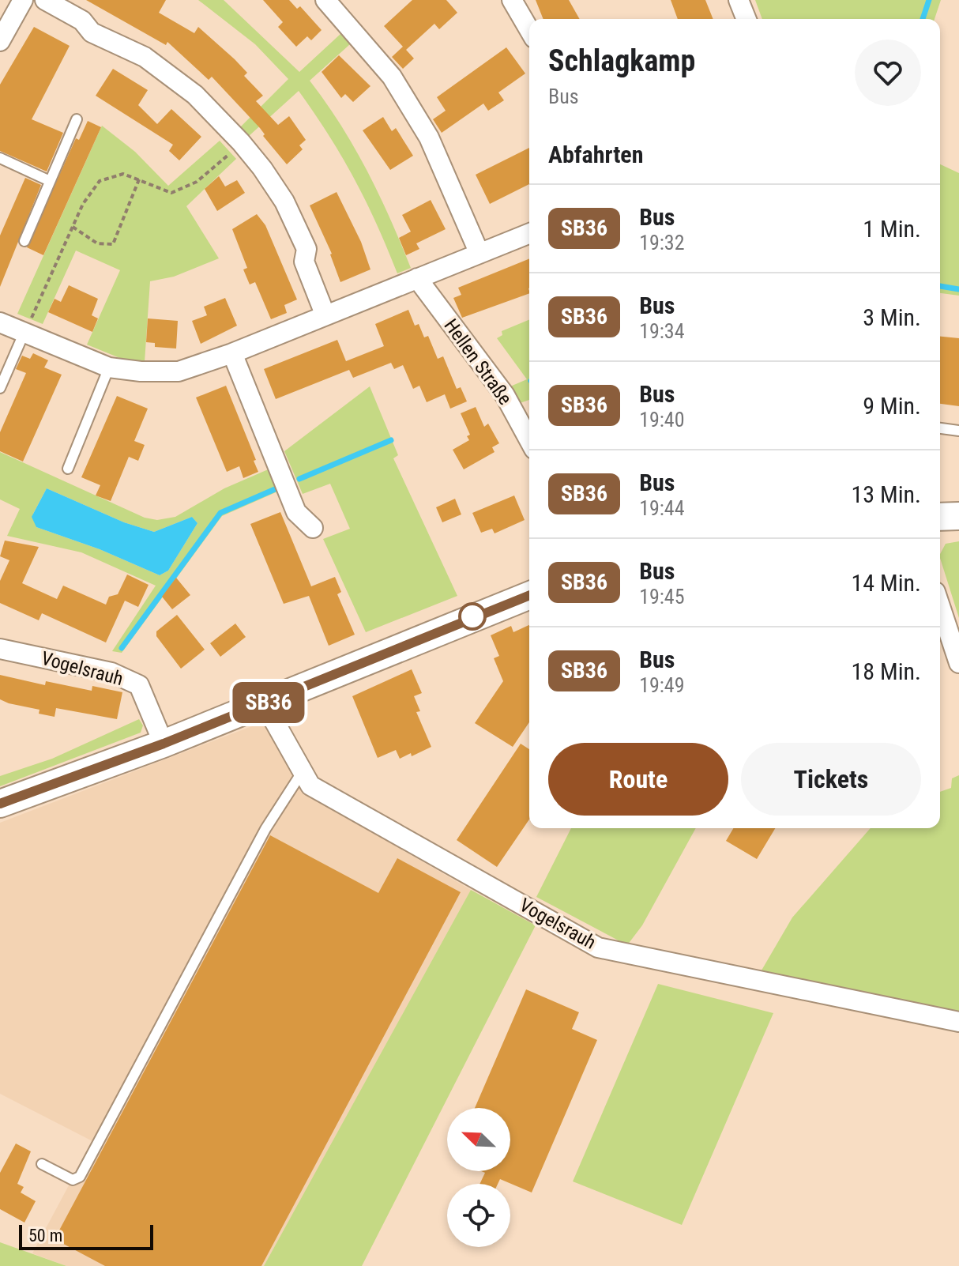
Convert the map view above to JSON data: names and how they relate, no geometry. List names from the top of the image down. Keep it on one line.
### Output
{"streets":{"street":["Hellen Straße","Vogelsrauh"]},"lines":["bus line SB36"],"scale_bar":"50 m","north":"top left","page":{"on_map":"SB36","heading":[["Schlagkamp","Bus"],"Abfahrten"],"list":[{"mark":"SB36","name":"Bus","note":"19:32","value":"1 Min."},{"mark":"SB36","name":"Bus","note":"19:34","value":"3 Min."},{"mark":"SB36","name":"Bus","note":"19:40","value":"9 Min."},{"mark":"SB36","name":"Bus","note":"19:44","value":"13 Min."},{"mark":"SB36","name":"Bus","note":"19:45","value":"14 Min."},{"mark":"SB36","name":"Bus","note":"19:49","value":"18 Min."}],"buttons":["Route","Tickets"],"scale":"50 m"}}
